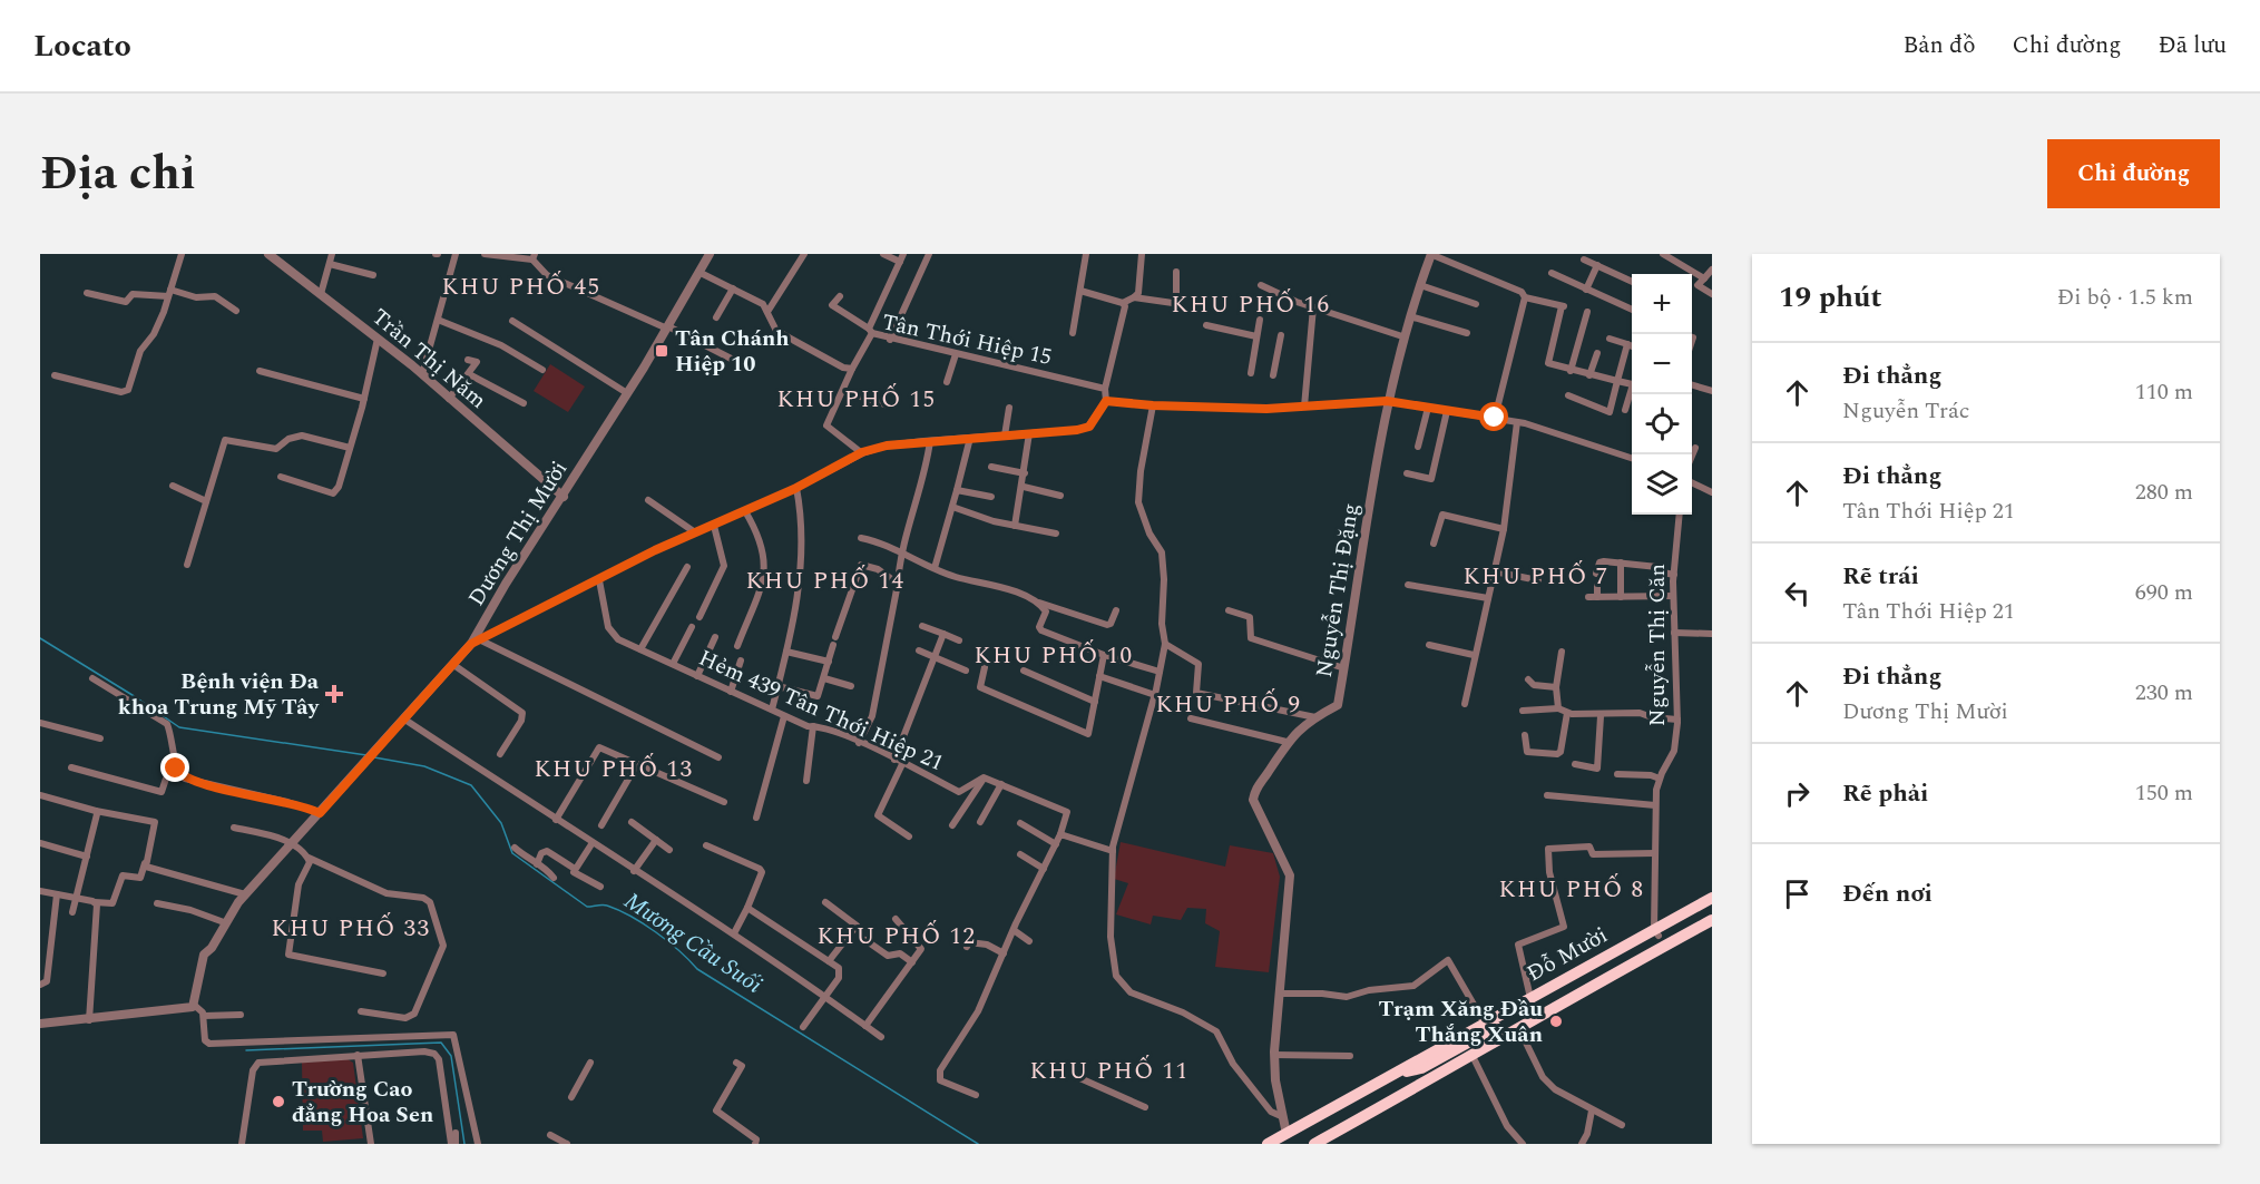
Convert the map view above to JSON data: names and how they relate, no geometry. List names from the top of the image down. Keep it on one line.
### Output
{"streets":{"highway":["Đỗ Mười"],"street":["Tân Thới Hiệp 15","Trần Thị Năm","Dương Thị Mười","Nguyễn Thị Đặng","Nguyễn Thị Căn","Hẻm 439 Tân Thới Hiệp 21"]},"crossings":[["Trần Thị Năm","Dương Thị Mười"],["Nguyễn Thị Đặng","Đỗ Mười"],["Nguyễn Thị Căn","Đỗ Mười"]],"districts":["KHU PHỐ 45","KHU PHỐ 16","KHU PHỐ 15","KHU PHỐ 7","KHU PHỐ 14","KHU PHỐ 10","KHU PHỐ 9","KHU PHỐ 13","KHU PHỐ 8","KHU PHỐ 33","KHU PHỐ 12","KHU PHỐ 11"],"water":["Mương Cầu Suối"],"places":{"transit":["Tân Chánh Hiệp 10"],"health":["Bệnh viện Đa khoa Trung Mỹ Tây"],"other":["Trạm Xăng Đầu Thắng Xuân","Trường Cao đẳng Hoa Sen"]},"page":{"header":"Locato","nav":["Bản đồ","Chỉ đường","Đã lưu"],"title":"Địa chỉ","buttons":"Chỉ đường","heading":["19 phút","Đi bộ · 1.5 km"],"map_buttons":["+","−"],"list":[["Đi thẳng","Nguyễn Trác","110 m"],["Đi thẳng","Tân Thới Hiệp 21","280 m"],["Rẽ trái","Tân Thới Hiệp 21","690 m"],["Đi thẳng","Dương Thị Mười","230 m"],["Rẽ phải","150 m"],"Đến nơi"]}}
